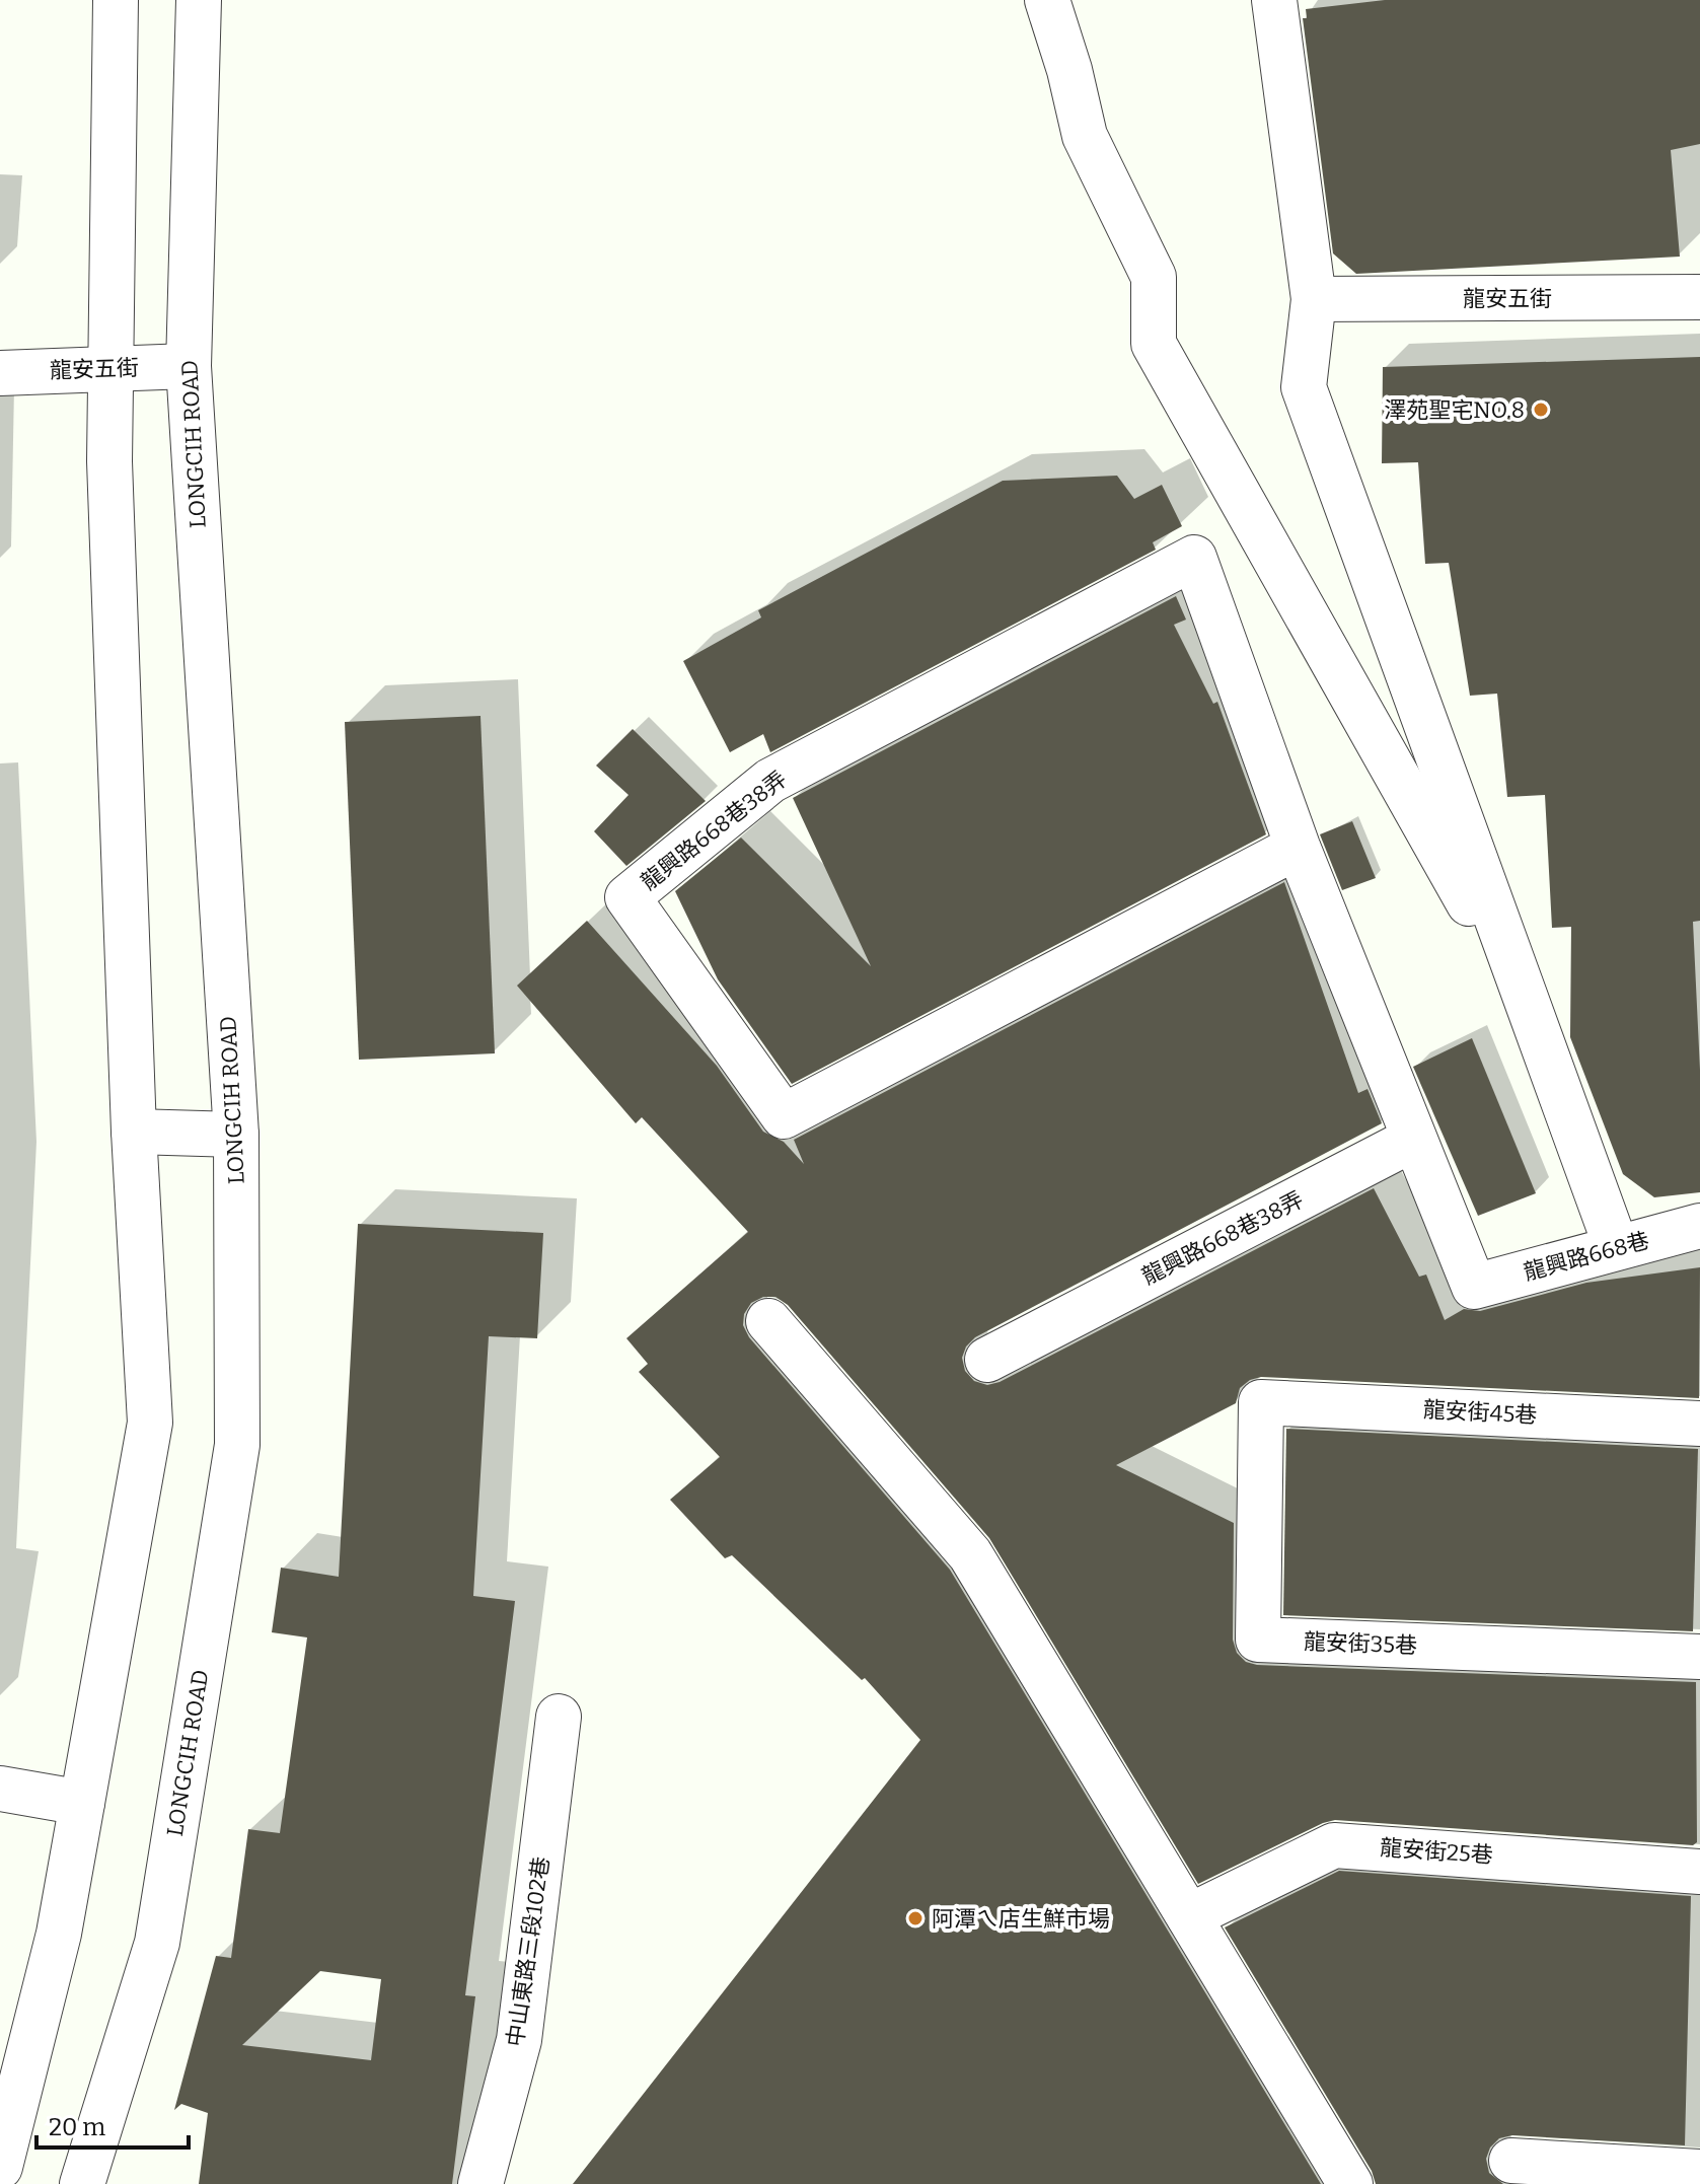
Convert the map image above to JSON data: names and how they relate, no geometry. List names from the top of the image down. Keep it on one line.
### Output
{"streets":{"street":["龍安五街","LONGCIH ROAD","龍興路668巷38弄","龍興路668巷","龍安街45巷","龍安街35巷","龍安街25巷","中山東路三段102巷"]},"crossings":[["龍安五街","LONGCIH ROAD"],["龍興路668巷38弄","龍興路668巷"],["龍安街45巷","龍安街35巷"]],"places":["澤苑聖宅NO.8","阿潭ㄟ店生鮮市場"],"scale_bar":"20 m"}
